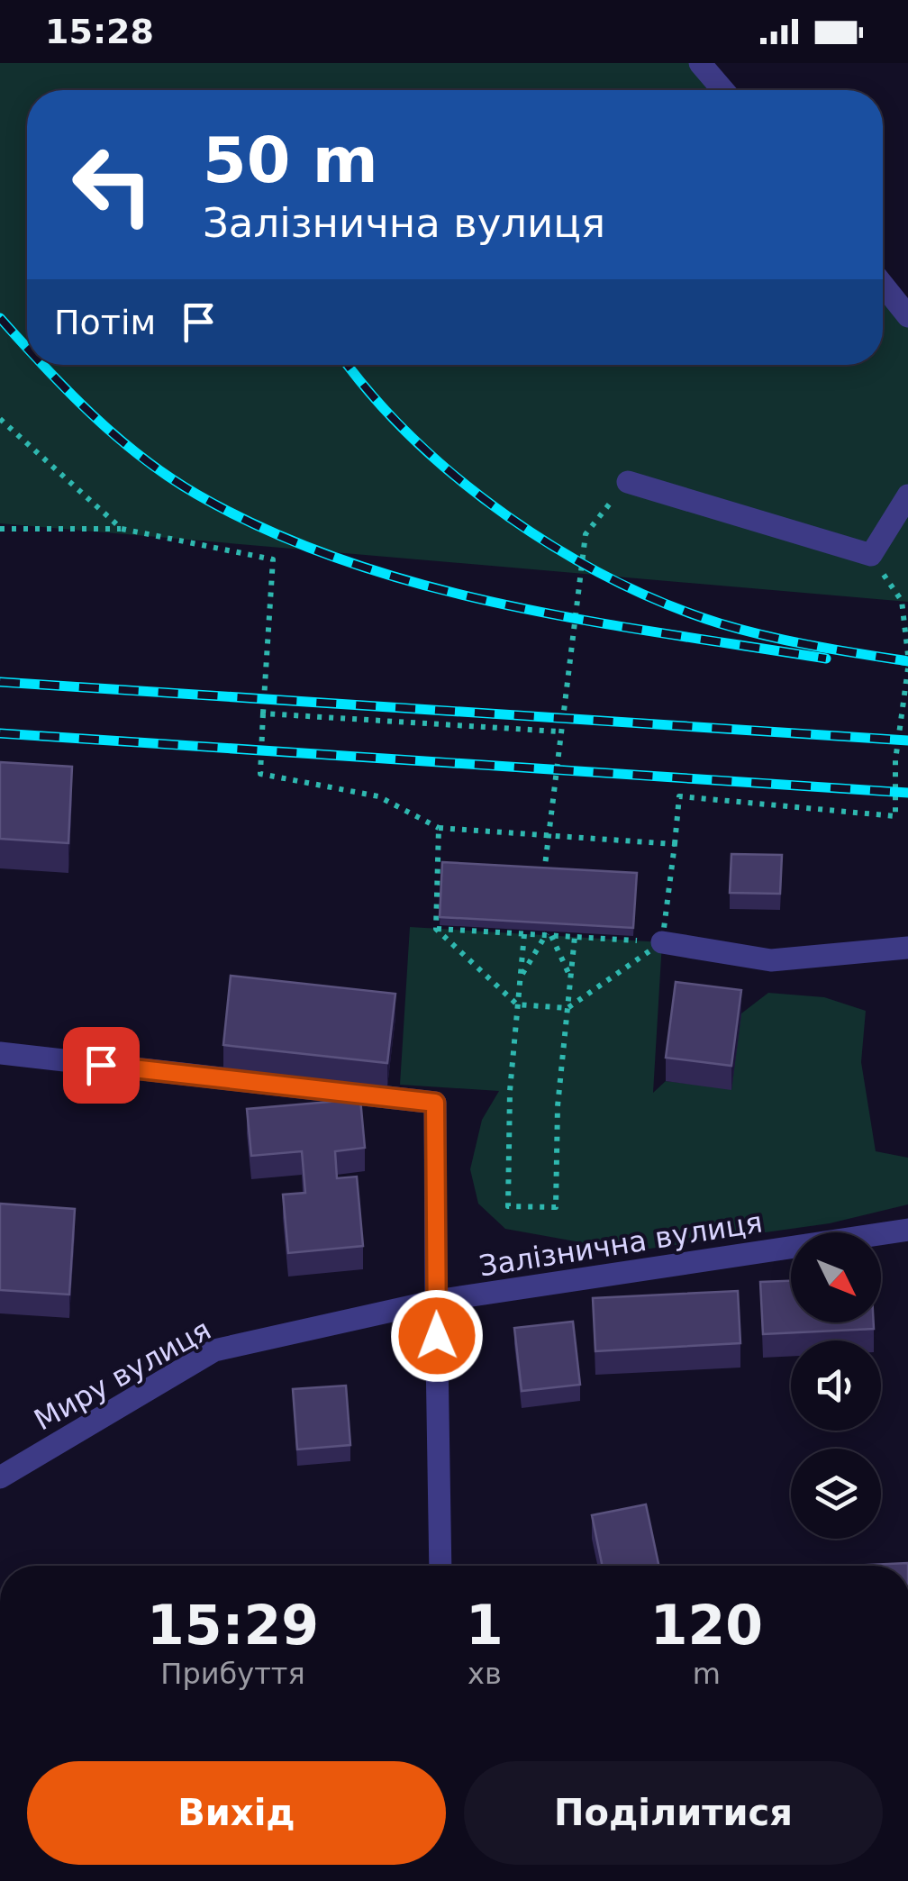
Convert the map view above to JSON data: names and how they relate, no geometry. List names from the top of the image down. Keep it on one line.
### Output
{"streets":{"street":["Залізнична вулиця","Миру вулиця"]},"crossings":[["Залізнична вулиця","Миру вулиця"]],"north":"bottom right","page":{"status":"15:28","turn":["50 m","Залізнична вулиця"],"then":"Потім","eta":["15:29","Прибуття","1","хв","120","m"],"buttons":["Вихід","Поділитися"]}}
